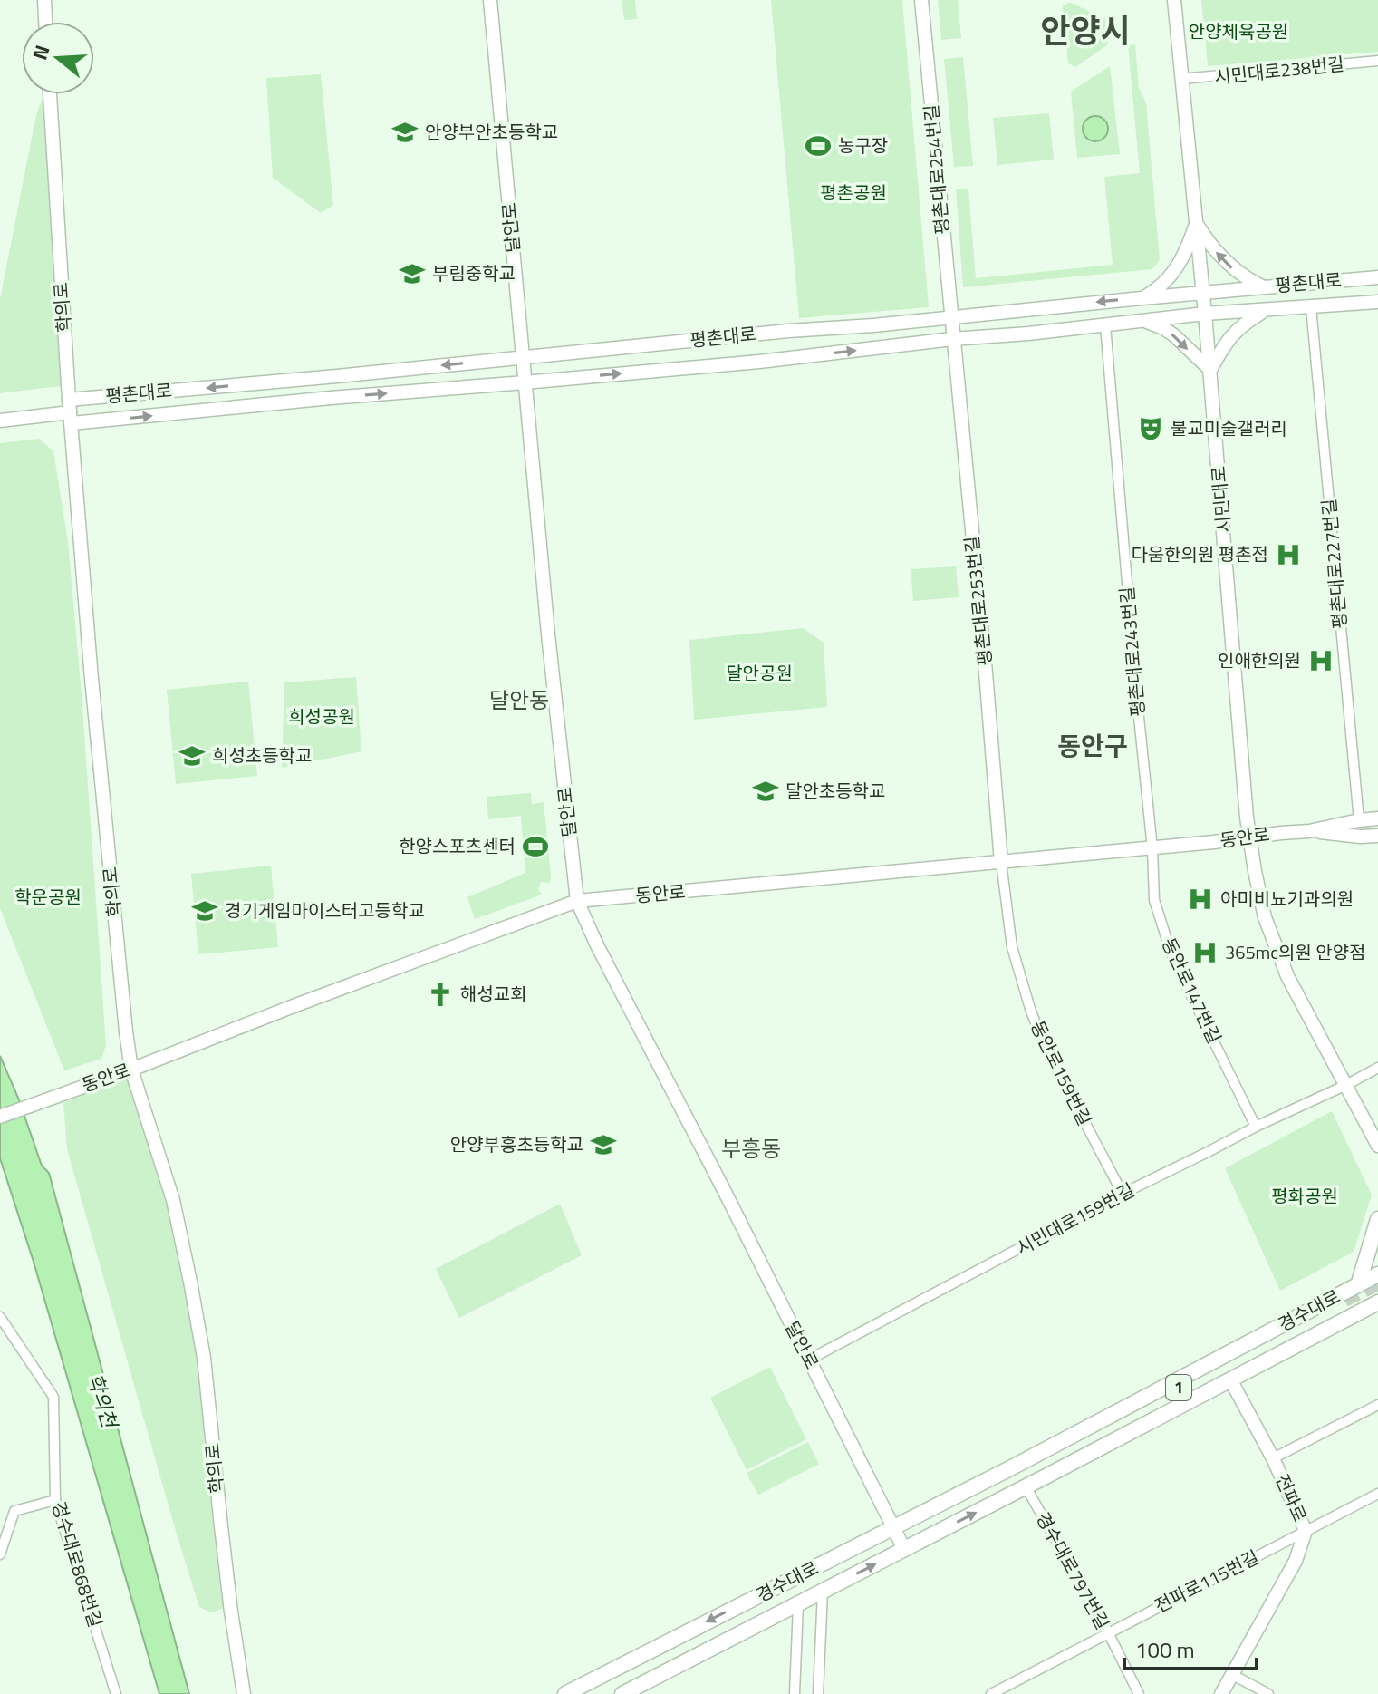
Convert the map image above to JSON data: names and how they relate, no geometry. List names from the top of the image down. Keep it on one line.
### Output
{"streets":{"main road":["경수대로","1"],"street":["시민대로238번길","평촌대로254번길","달안로","평촌대로","학의로","시민대로","평촌대로227번길","평촌대로253번길","평촌대로243번길","동안로","동안로147번길","동안로159번길","시민대로159번길","전파로","경수대로868번길","경수대로797번길","전파로115번길"]},"crossings":[["시민대로238번길","시민대로"],["평촌대로254번길","평촌대로"],["평촌대로254번길","평촌대로253번길"],["달안로","평촌대로"],["달안로","동안로"],["달안로","시민대로159번길"],["달안로","경수대로"],["평촌대로","학의로"],["평촌대로","시민대로"],["평촌대로","평촌대로227번길"],["평촌대로","평촌대로253번길"],["평촌대로","평촌대로243번길"],["학의로","동안로"],["시민대로","동안로"],["시민대로","시민대로159번길"],["평촌대로227번길","동안로"],["평촌대로253번길","동안로"],["평촌대로253번길","동안로159번길"],["평촌대로243번길","동안로"],["평촌대로243번길","동안로147번길"],["동안로","동안로147번길"],["동안로","동안로159번길"],["동안로147번길","시민대로159번길"],["동안로159번길","시민대로159번길"],["경수대로","전파로"],["경수대로","경수대로797번길"],["전파로","전파로115번길"],["경수대로797번길","전파로115번길"]],"districts":["안양시","달안동","동안구","부흥동"],"water":["학의천"],"parks":["안양체육공원","평촌공원","달안공원","희성공원","학운공원","평화공원"],"places":{"school or university":["안양부안초등학교","부림중학교","희성초등학교","달안초등학교","경기게임마이스터고등학교","안양부흥초등학교"],"sports":["농구장","한양스포츠센터"],"theatre":["불교미술갤러리"],"hospital":["다움한의원 평촌점","인애한의원","아미비뇨기과의원","365mc의원 안양점"],"church":["해성교회"]},"scale_bar":"100 m","north":"left"}
